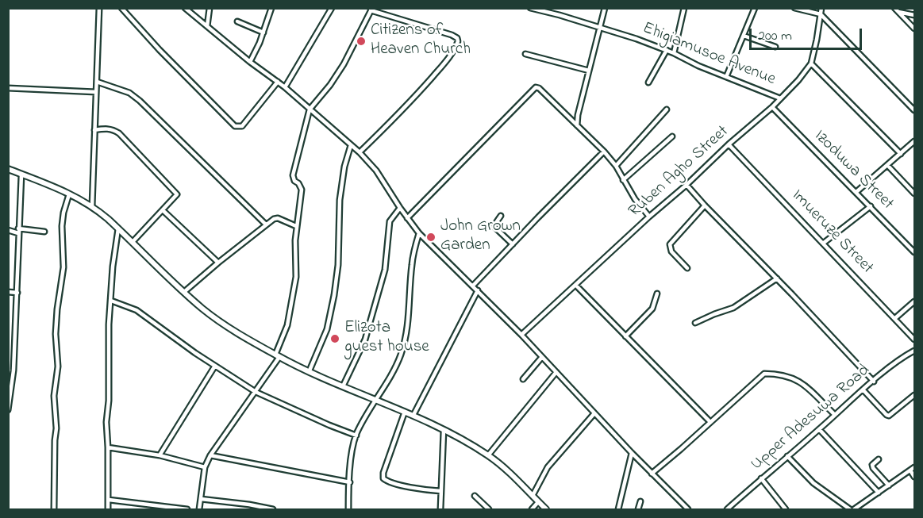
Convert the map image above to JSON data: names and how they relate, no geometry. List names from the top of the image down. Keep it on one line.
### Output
{"streets":{"street":["Ehigiamusoe Avenue","Izoduwa Street","Ruben Agho Street","Imueruze Street","Upper Adesuwa Road"]},"crossings":[["Ehigiamusoe Avenue","Ruben Agho Street"],["Izoduwa Street","Ruben Agho Street"],["Ruben Agho Street","Imueruze Street"]],"places":["Citizens of Heaven Church","John Grown Garden","Elizota guest house"],"scale_bar":"200 m"}
